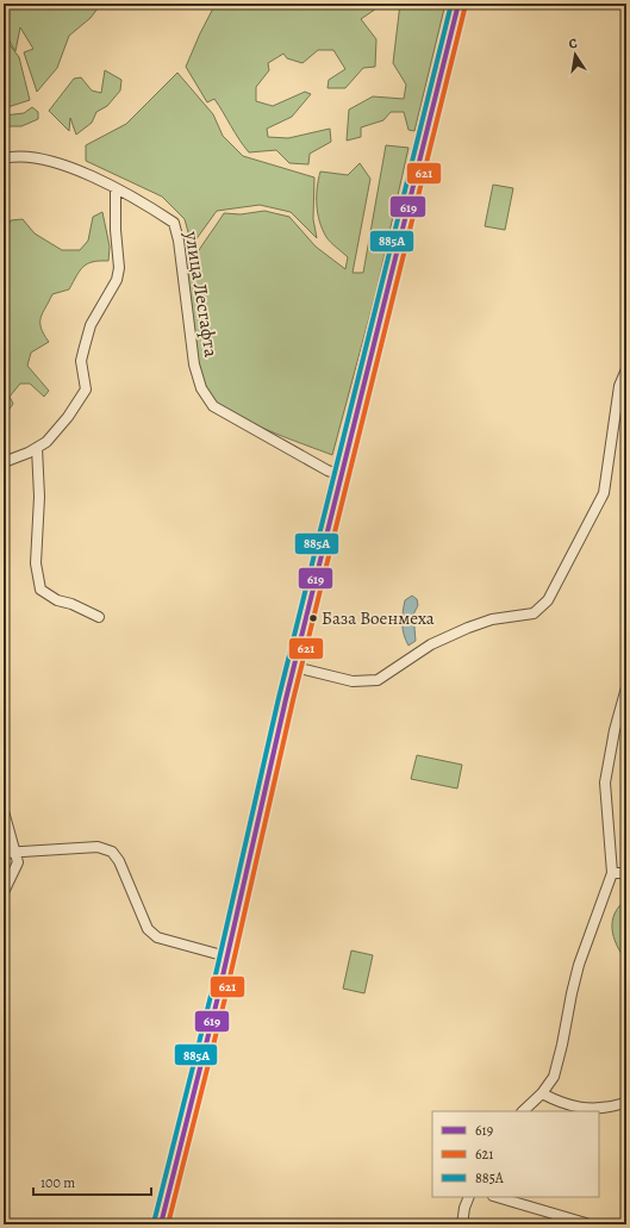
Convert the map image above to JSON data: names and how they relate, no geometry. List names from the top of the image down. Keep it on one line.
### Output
{"streets":{"street":["улица Лесгафта"]},"places":["База Военмеха"],"lines":["transit line 619","transit line 885А","transit line 621"],"legend":["619","621","885А"],"scale_bar":"100 m","north":"top"}
